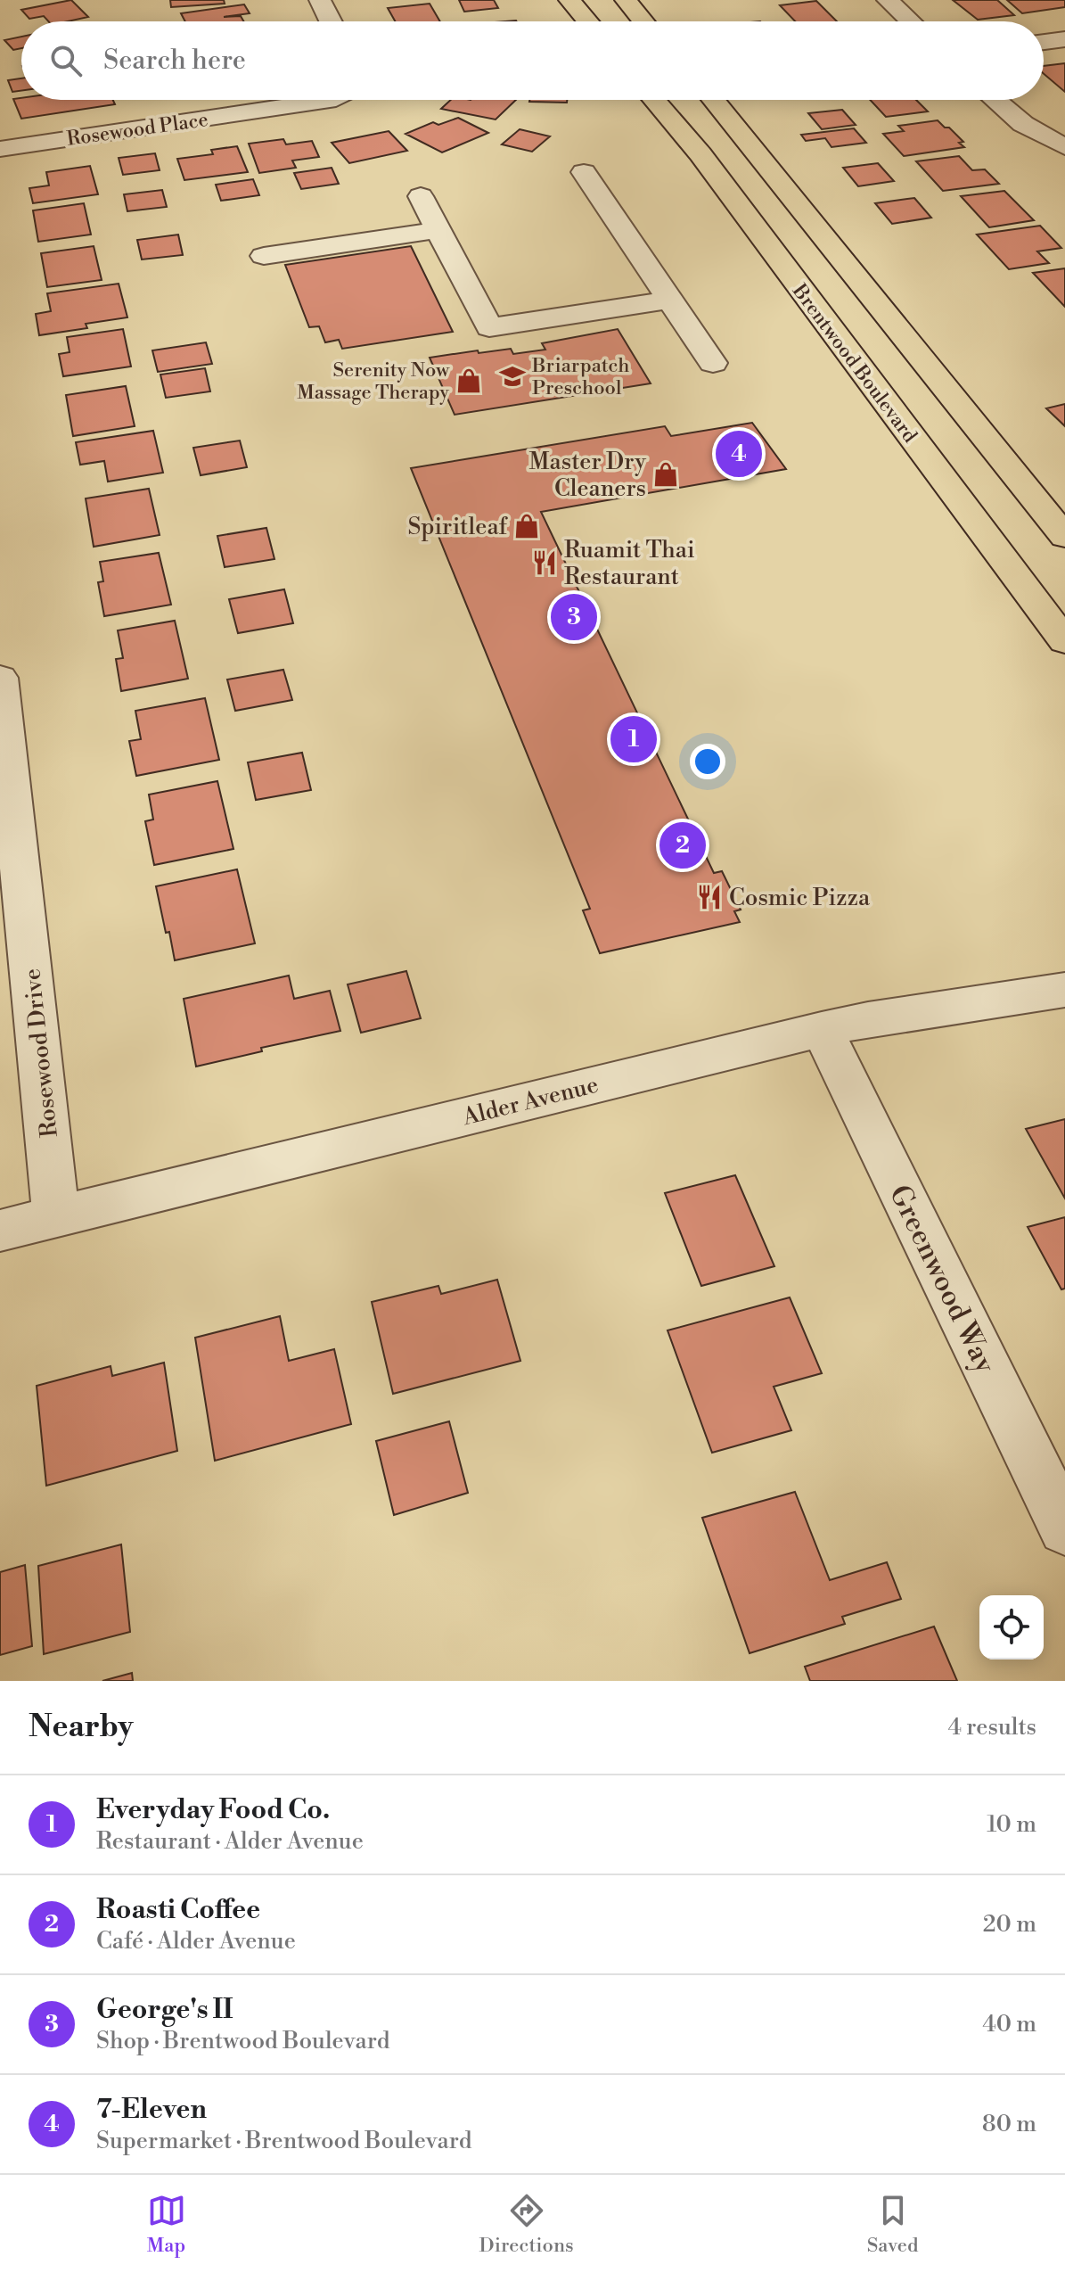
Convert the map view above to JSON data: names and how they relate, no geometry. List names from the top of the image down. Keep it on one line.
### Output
{"streets":{"main road":["Brentwood Boulevard"],"street":["Rosewood Place","Rosewood Drive","Alder Avenue","Greenwood Way"]},"crossings":[["Rosewood Drive","Alder Avenue"],["Alder Avenue","Greenwood Way"]],"places":{"school or university":["Briarpatch Preschool"],"shop":["Serenity Now Massage Therapy","Master Dry Cleaners","Spiritleaf"],"restaurant":["Ruamit Thai Restaurant","Cosmic Pizza"]},"page":{"search":"Search here","pins":["4","3","1","2"],"heading":["Nearby","4 results"],"list":[{"mark":"1","name":"Everyday Food Co.","note":"Restaurant · Alder Avenue","value":"10 m"},{"mark":"2","name":"Roasti Coffee","note":"Café · Alder Avenue","value":"20 m"},{"mark":"3","name":"George's II","note":"Shop · Brentwood Boulevard","value":"40 m"},{"mark":"4","name":"7-Eleven","note":"Supermarket · Brentwood Boulevard","value":"80 m"}],"nav":["Map","Directions","Saved"]}}
